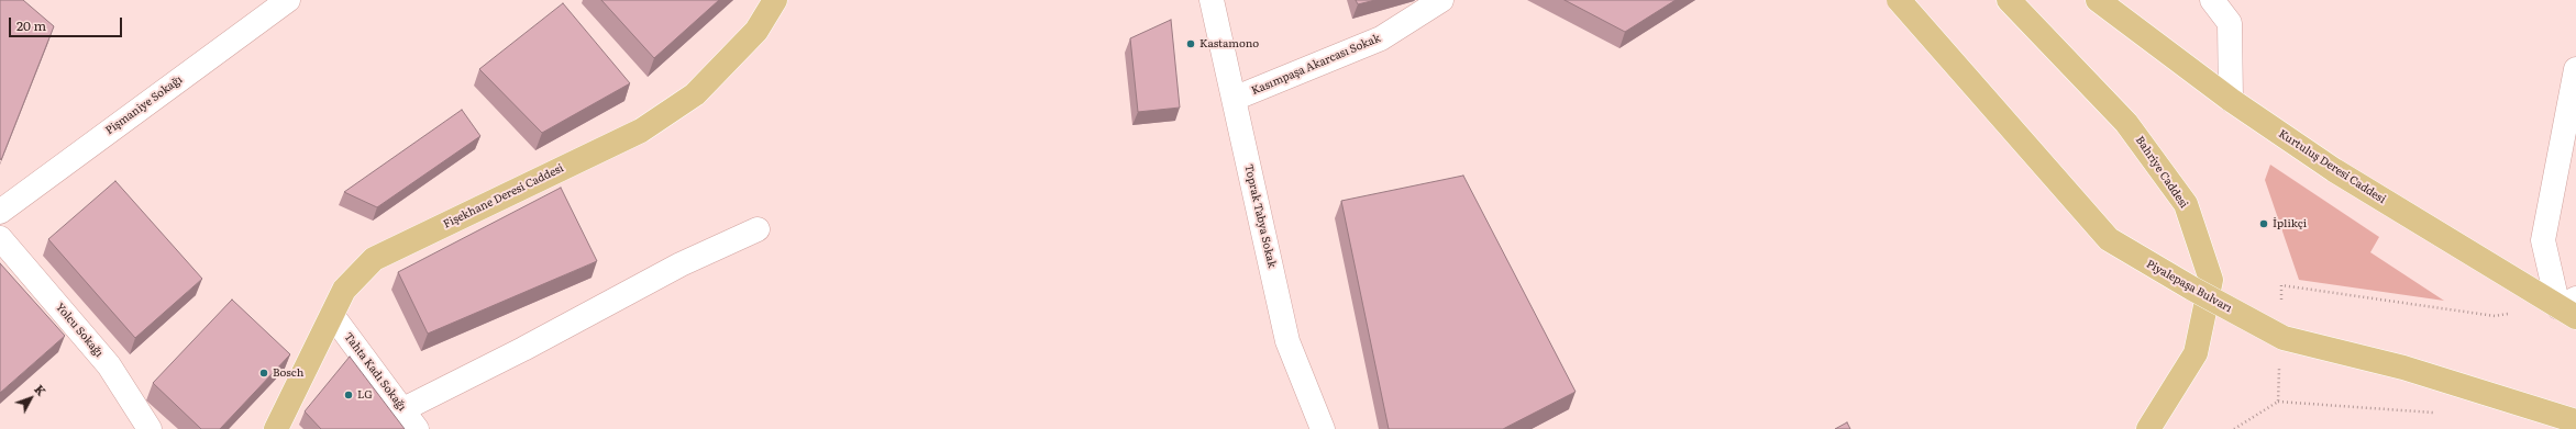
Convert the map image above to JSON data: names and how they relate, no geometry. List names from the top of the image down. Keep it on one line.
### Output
{"streets":{"main road":["Kurtuluş Deresi Caddesi","Bahriye Caddesi","Fişekhane Deresi Caddesi","Piyalepaşa Bulvarı"],"street":["Kasımpaşa Akarcası Sokak","Pişmaniye Sokağı","Toprak Tabya Sokak","Yolcu Sokağı","Tahta Kadı Sokağı"]},"crossings":[["Kasımpaşa Akarcası Sokak","Toprak Tabya Sokak"],["Fişekhane Deresi Caddesi","Tahta Kadı Sokağı"]],"places":["Kastamono","İplikçi","Bosch","LG"],"scale_bar":"20 m","north":"top right"}
